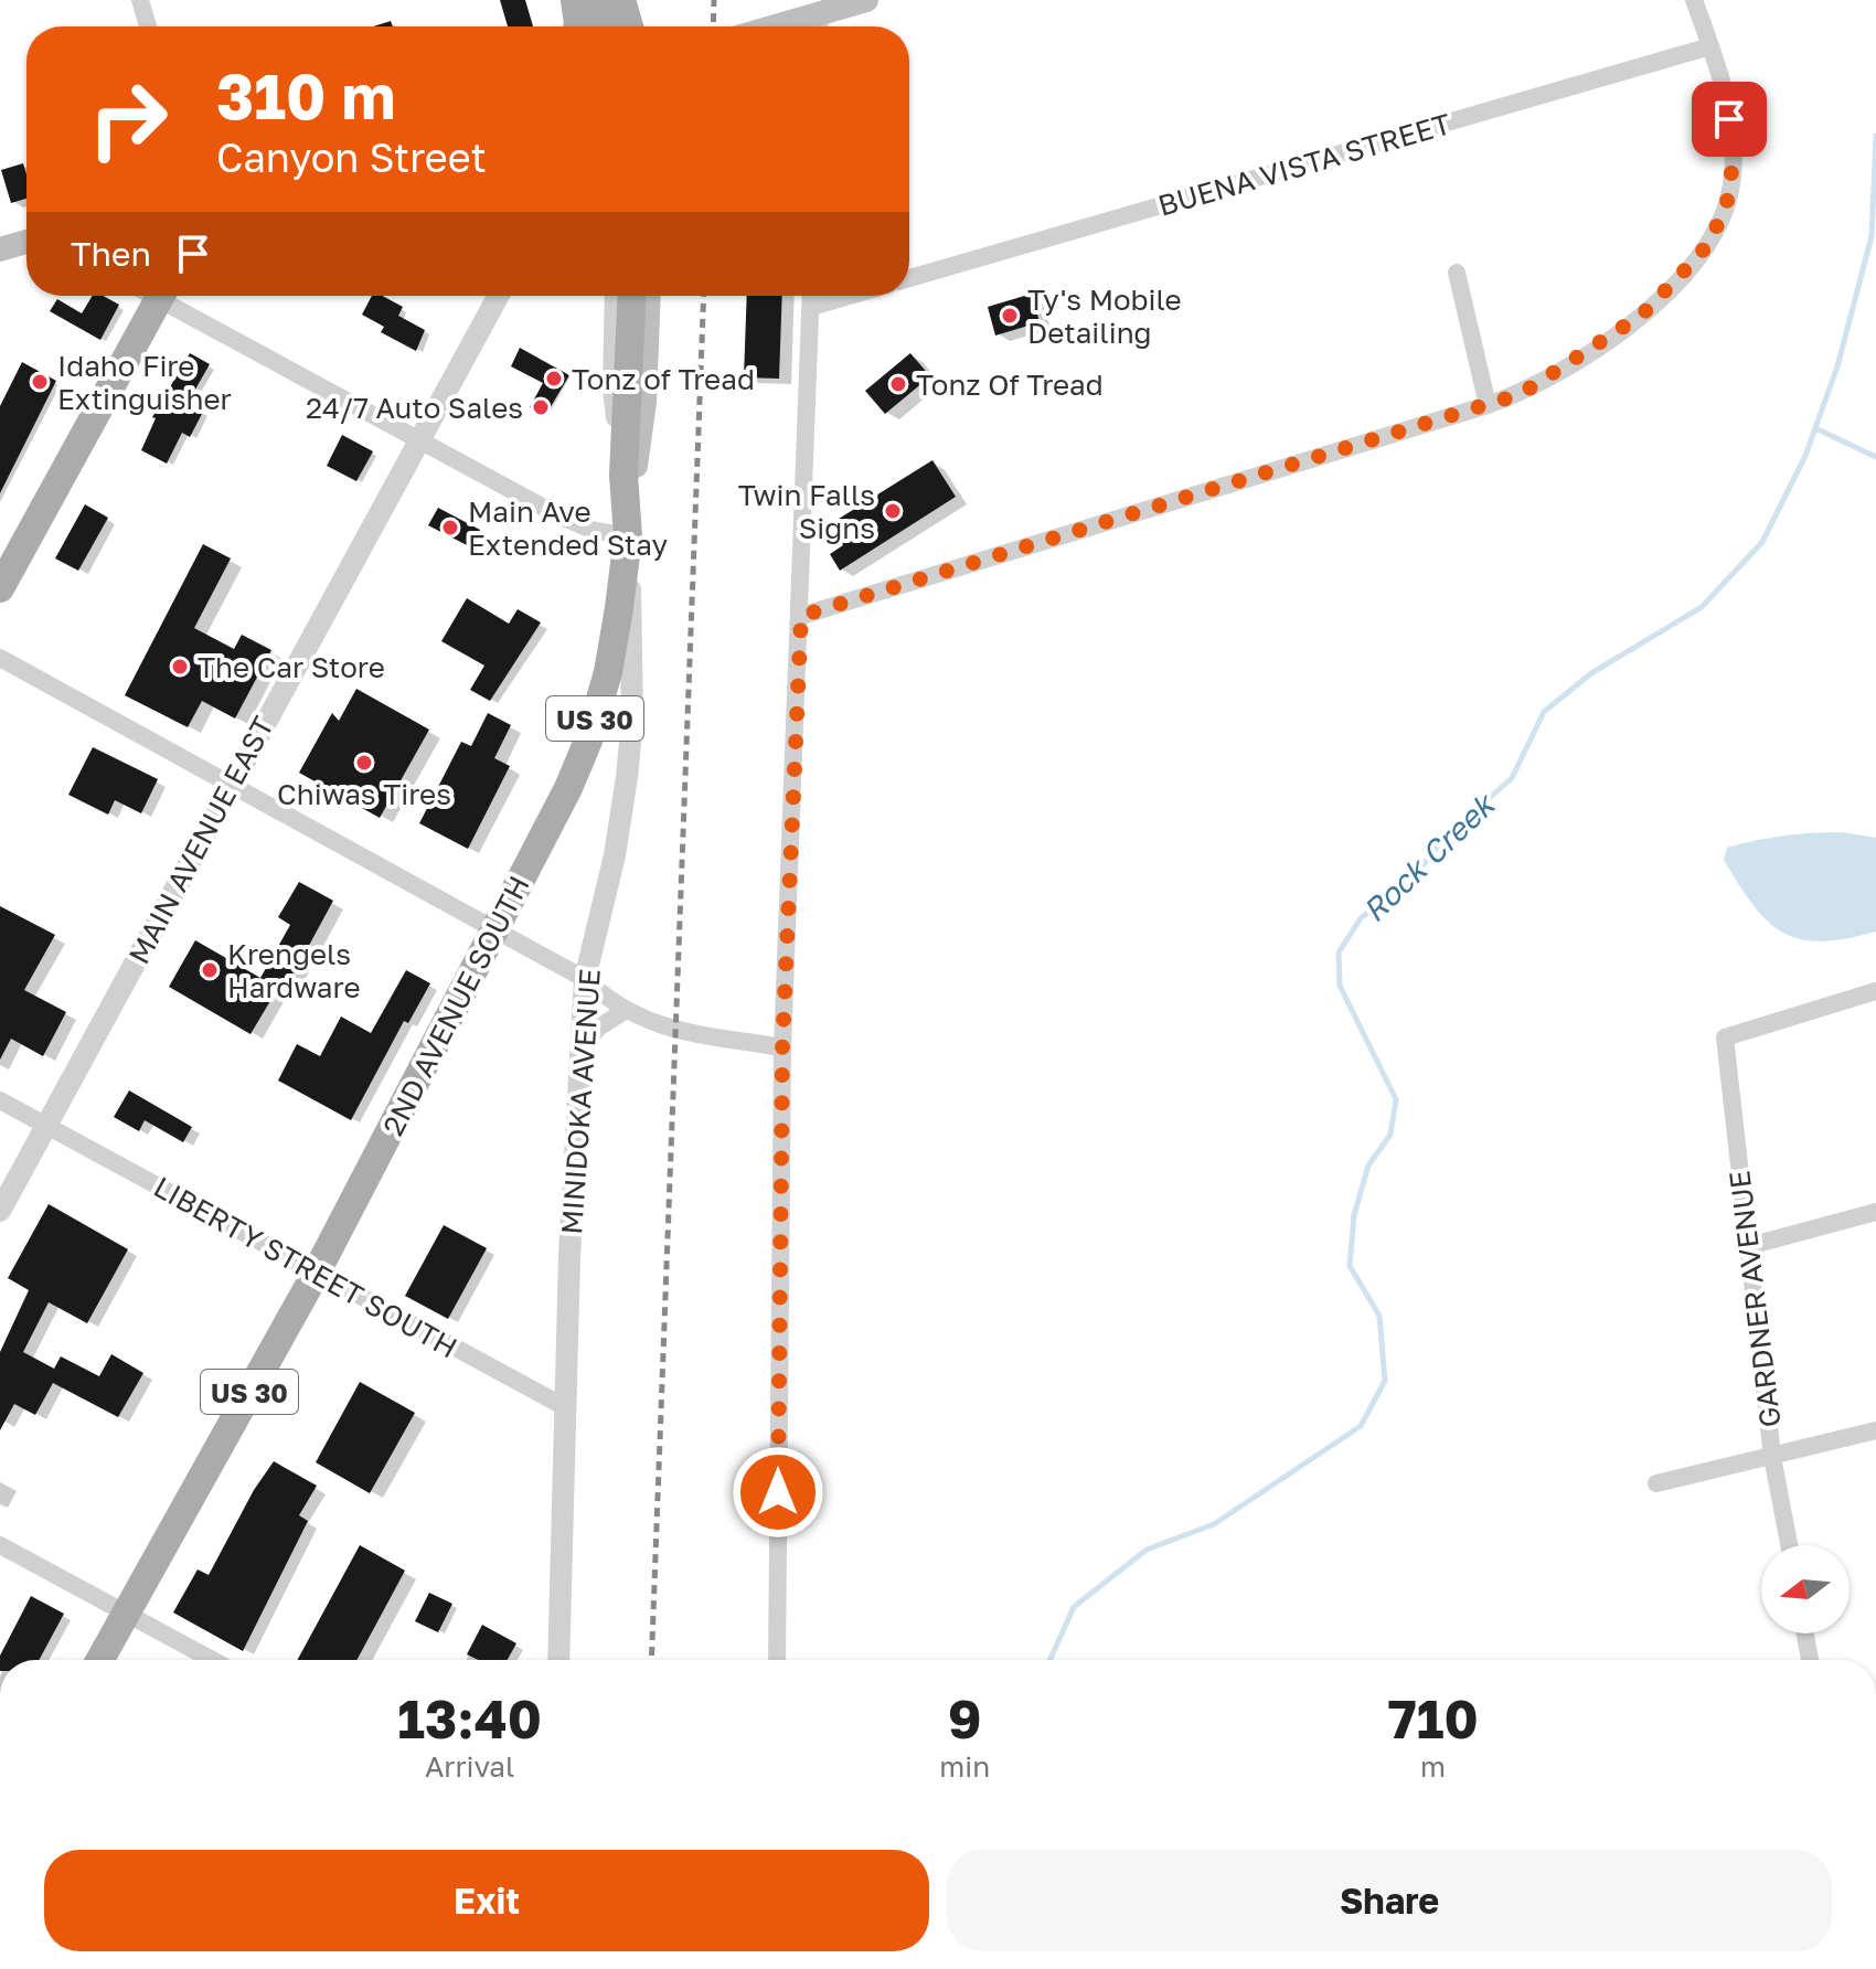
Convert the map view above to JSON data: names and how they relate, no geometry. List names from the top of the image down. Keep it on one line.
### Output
{"streets":{"main road":["US 30","2ND AVENUE SOUTH"],"street":["BUENA VISTA STREET","MAIN AVENUE EAST","MINIDOKA AVENUE","LIBERTY STREET SOUTH","GARDNER AVENUE"]},"crossings":[["MAIN AVENUE EAST","LIBERTY STREET SOUTH"],["2ND AVENUE SOUTH","MINIDOKA AVENUE"],["2ND AVENUE SOUTH","LIBERTY STREET SOUTH"],["MINIDOKA AVENUE","LIBERTY STREET SOUTH"]],"water":["Rock Creek"],"places":["Ty's Mobile Detailing","Tonz of Tread","Idaho Fire Extinguisher","Tonz Of Tread","24/7 Auto Sales","Twin Falls Signs","Main Ave Extended Stay","The Car Store","Chiwas Tires","Krengels Hardware"],"north":"left","page":{"turn":["310 m","Canyon Street"],"then":"Then","eta":["13:40","Arrival","9","min","710","m"],"buttons":["Exit","Share"]}}
